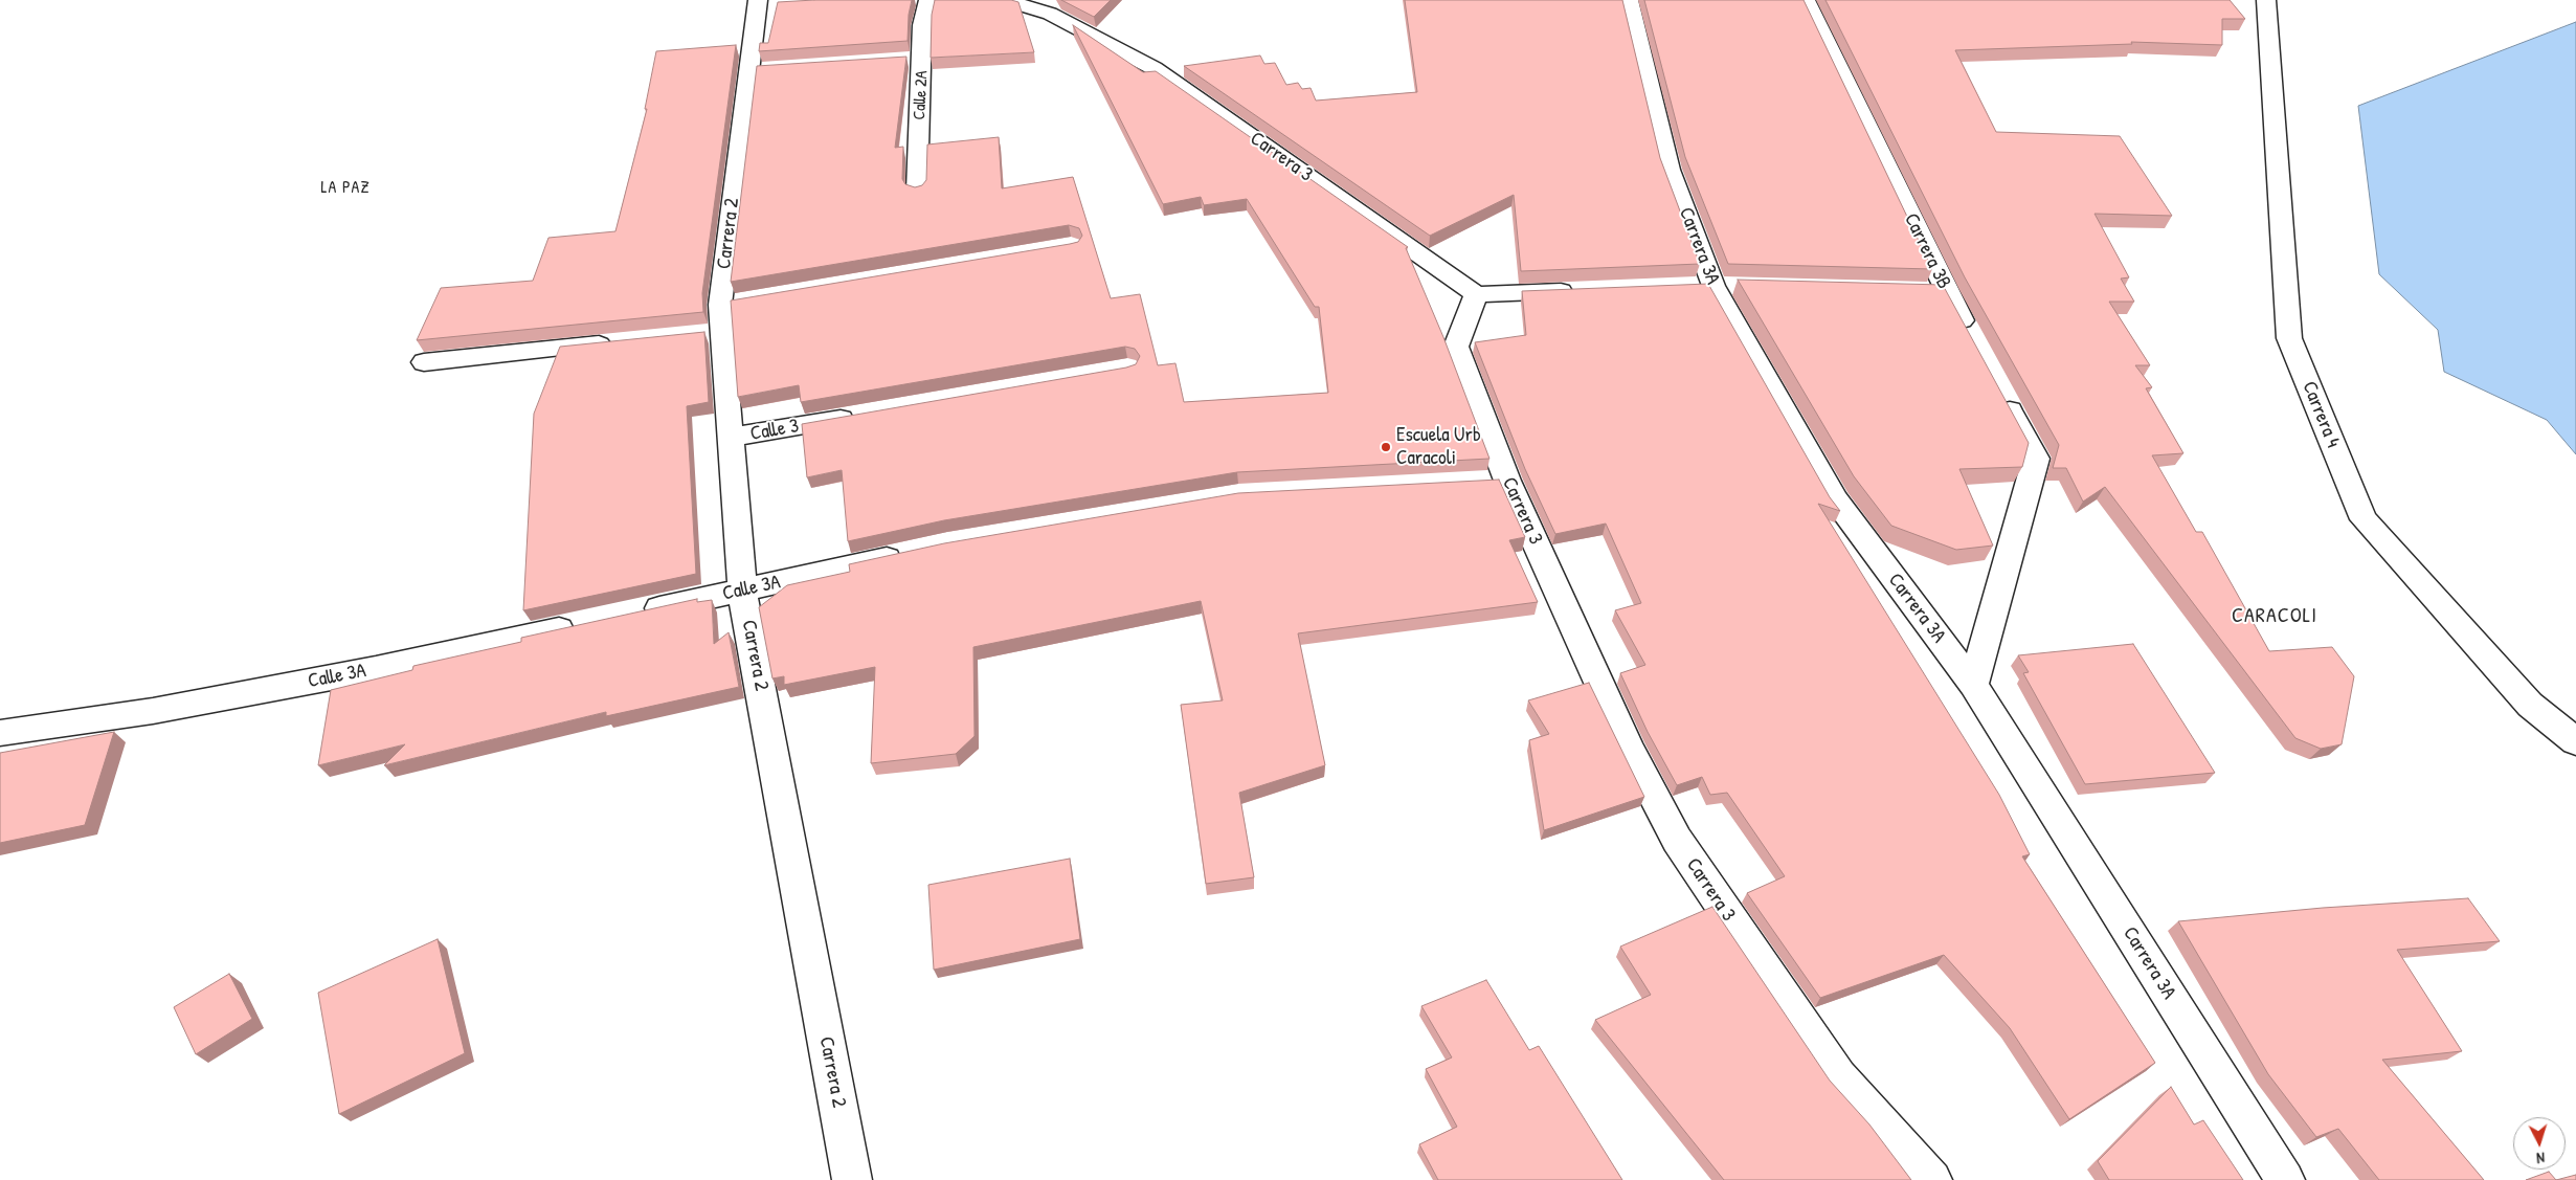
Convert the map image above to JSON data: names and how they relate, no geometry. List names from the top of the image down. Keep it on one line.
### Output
{"streets":{"street":["Calle 2A","Carrera 3","Carrera 2","Carrera 3A","Carrera 3B","Carrera 4","Calle 3","Calle 3A"]},"crossings":[["Carrera 2","Calle 3"],["Carrera 2","Calle 3A"]],"districts":["LA PAZ","CARACOLI"],"places":["Escuela Urb Caracoli"],"north":"bottom"}
